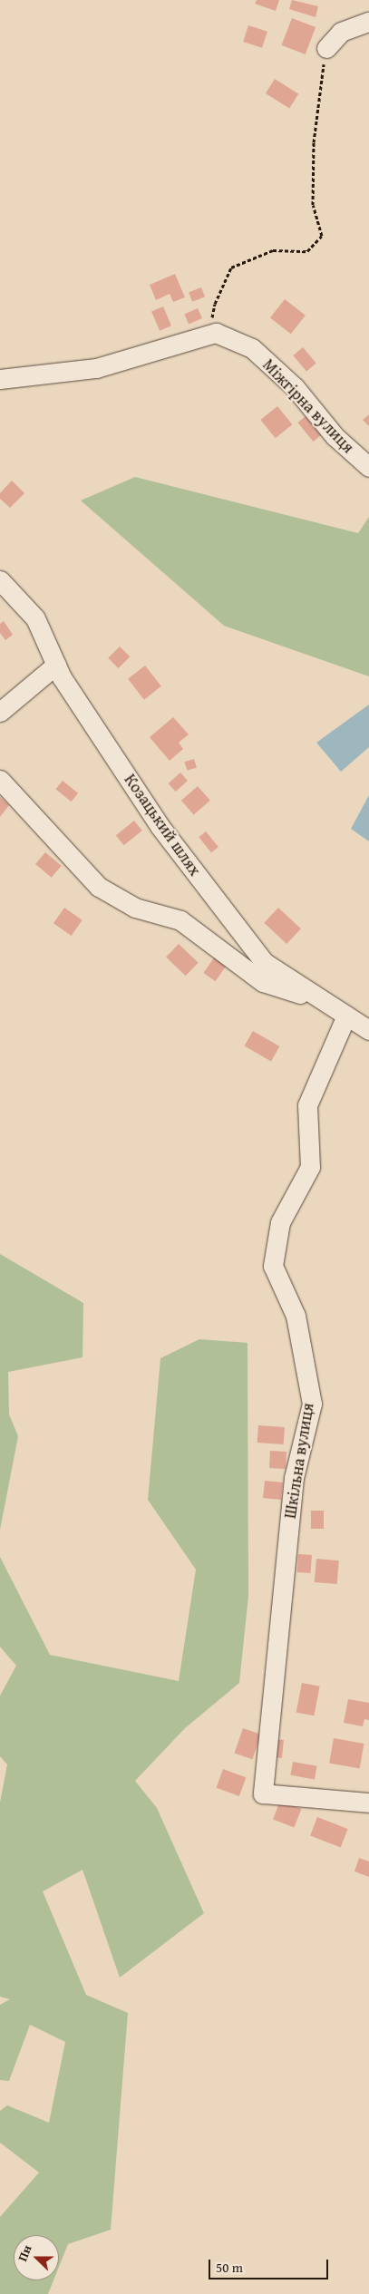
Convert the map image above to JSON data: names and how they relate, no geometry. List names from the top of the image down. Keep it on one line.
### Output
{"streets":{"street":["Міжгірна вулиця","Козацький шлях","Шкільна вулиця"]},"crossings":[["Козацький шлях","Шкільна вулиця"]],"scale_bar":"50 m","north":"left"}
